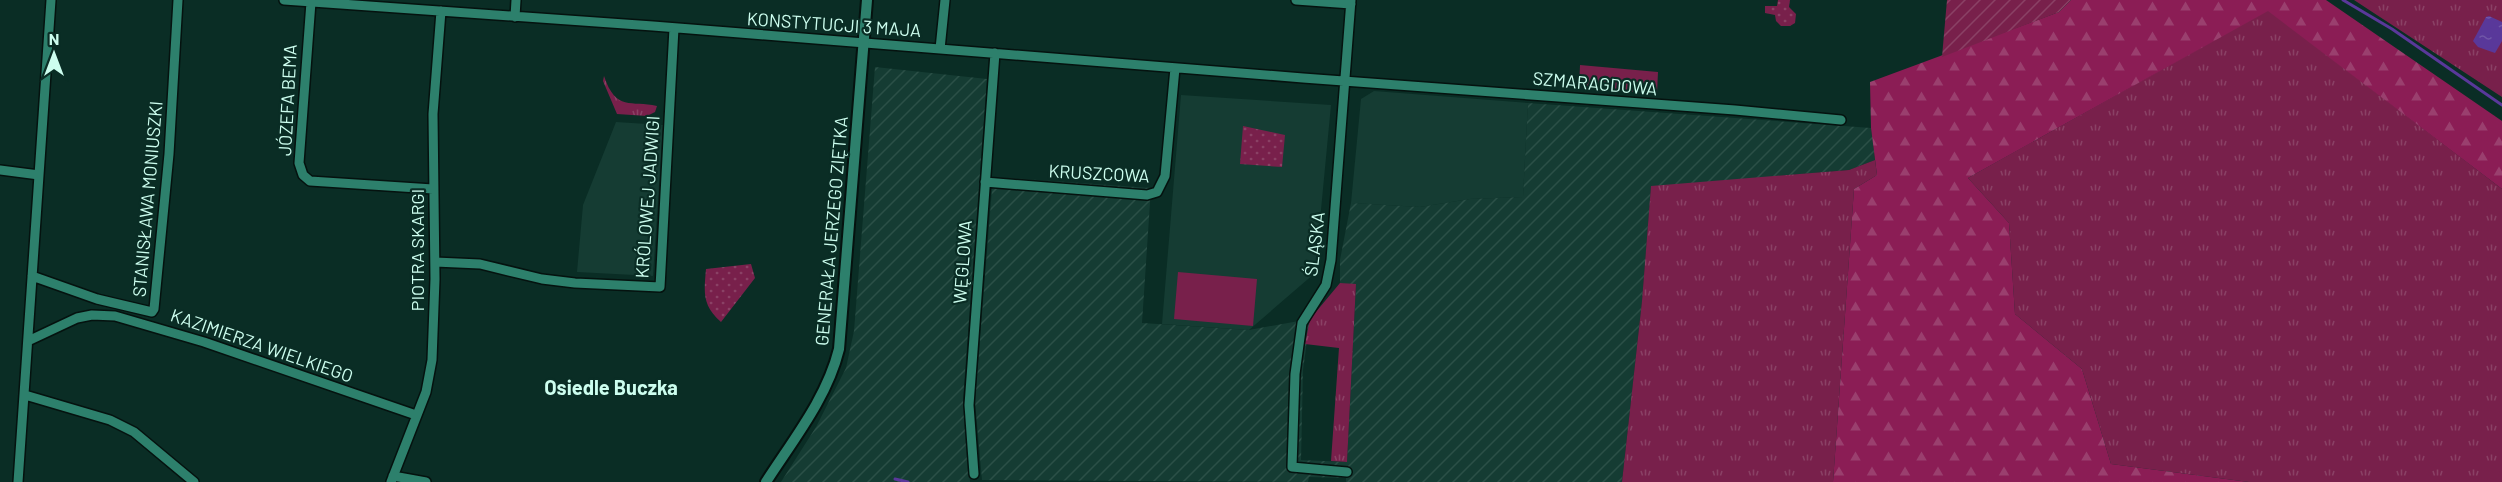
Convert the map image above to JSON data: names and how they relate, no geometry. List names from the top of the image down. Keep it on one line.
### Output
{"streets":{"street":["KONSTYTUCJI 3 MAJA","SZMARAGDOWA","JÓZEFA BEMA","KRUSZCOWA","KRÓLOWEJ JADWIGI","STANISŁAWA MONIUSZKI","GENERAŁA JERZEGO ZIĘTKA","ŚLĄSKA","PIOTRA SKARGI","WĘGLOWA","KAZIMIERZA WIELKIEGO"]},"crossings":[["KONSTYTUCJI 3 MAJA","SZMARAGDOWA"],["KONSTYTUCJI 3 MAJA","JÓZEFA BEMA"],["KONSTYTUCJI 3 MAJA","KRUSZCOWA"],["KONSTYTUCJI 3 MAJA","KRÓLOWEJ JADWIGI"],["KONSTYTUCJI 3 MAJA","GENERAŁA JERZEGO ZIĘTKA"],["KONSTYTUCJI 3 MAJA","ŚLĄSKA"],["KONSTYTUCJI 3 MAJA","PIOTRA SKARGI"],["KONSTYTUCJI 3 MAJA","WĘGLOWA"],["SZMARAGDOWA","ŚLĄSKA"],["JÓZEFA BEMA","PIOTRA SKARGI"],["KRUSZCOWA","WĘGLOWA"],["KRÓLOWEJ JADWIGI","PIOTRA SKARGI"],["PIOTRA SKARGI","KAZIMIERZA WIELKIEGO"]],"districts":["Osiedle Buczka"],"north":"top"}
